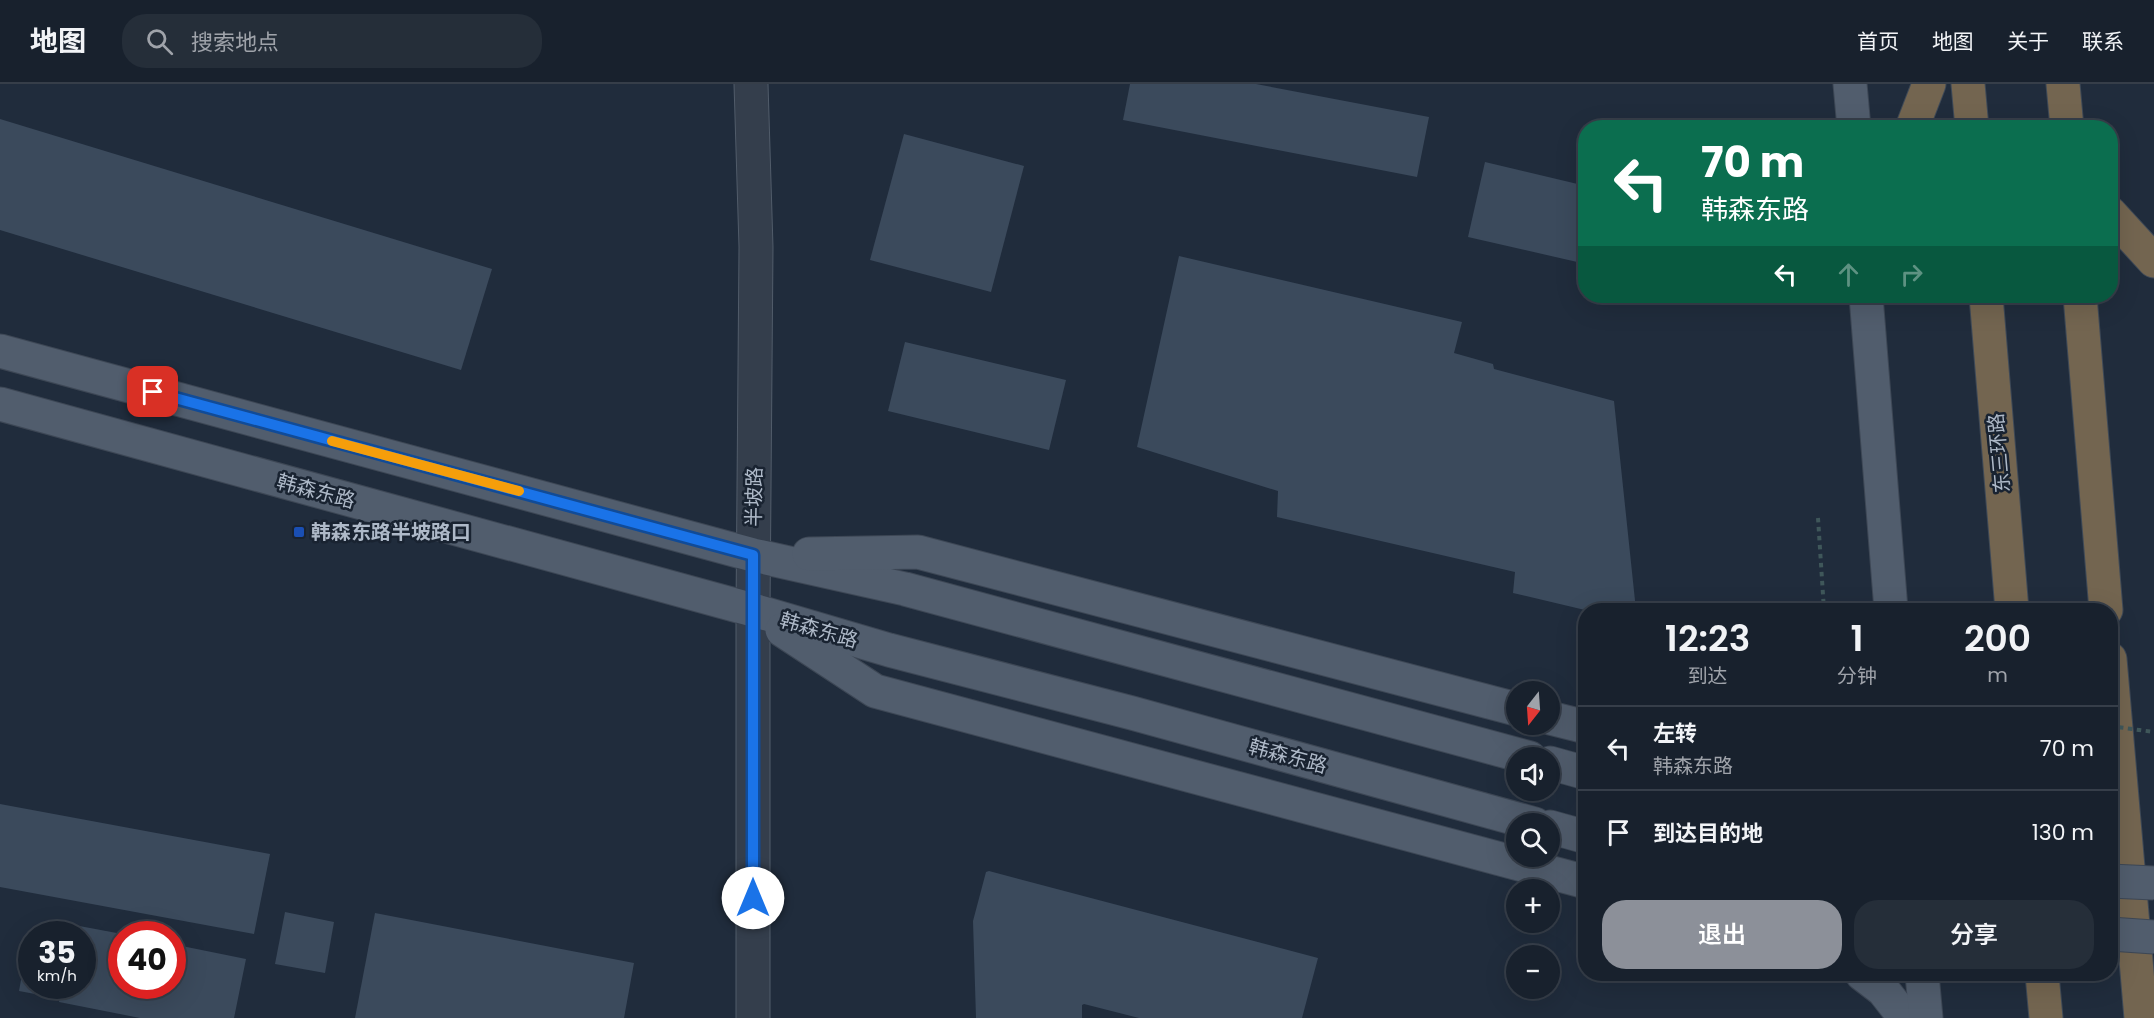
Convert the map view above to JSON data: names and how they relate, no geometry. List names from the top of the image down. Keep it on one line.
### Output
{"streets":{"highway":["东三环路"],"main road":["韩森东路"],"street":["半坡路"]},"crossings":[["韩森东路","半坡路"]],"places":{"transit":["韩森东路半坡路口"]},"north":"bottom","page":{"header":"地图","search":"搜索地点","nav":["首页","地图","关于","联系"],"turn":["70 m","韩森东路"],"eta":["12:23","到达","1","分钟","200","m"],"map_buttons":["+","−"],"list":[{"name":"左转","note":"韩森东路","value":"70 m"},{"name":"到达目的地","value":"130 m"}],"buttons":["退出","分享"],"speed":"35 km/h","limit":"40"}}
